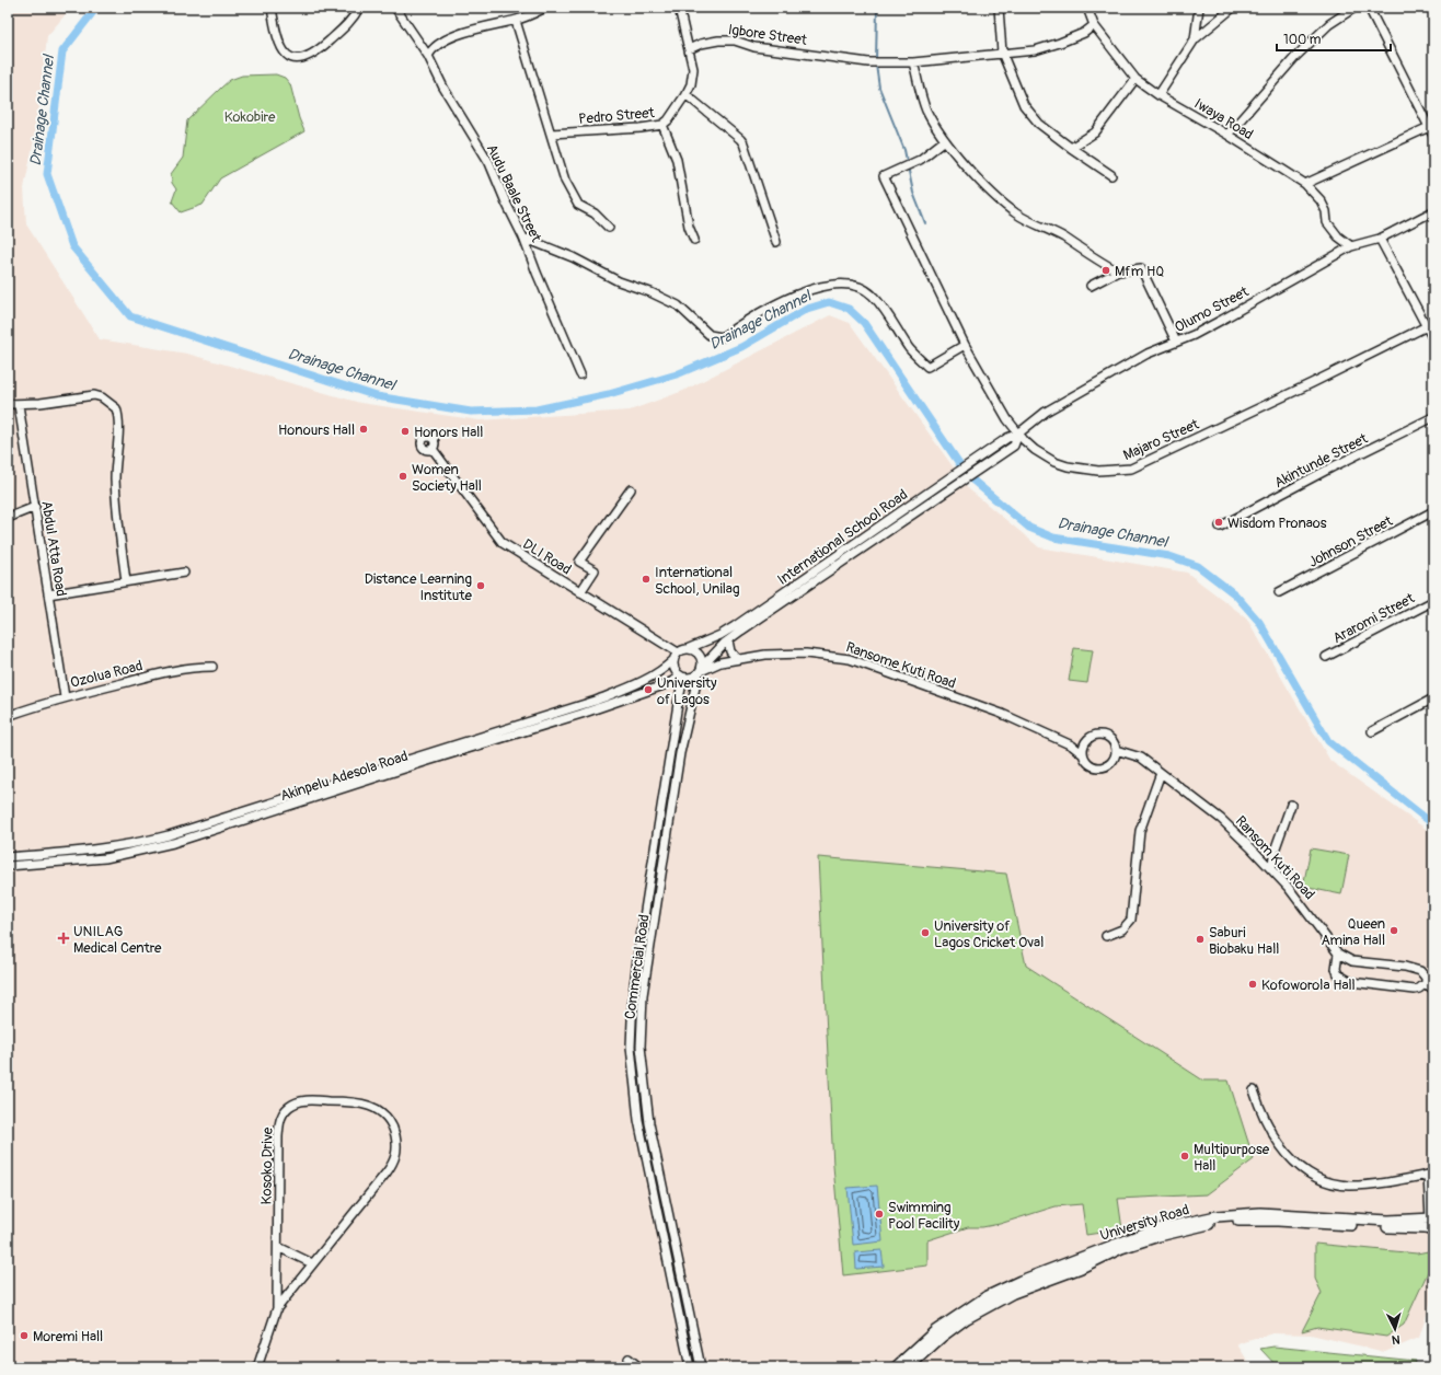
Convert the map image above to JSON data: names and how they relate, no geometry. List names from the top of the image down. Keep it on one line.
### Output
{"streets":{"main road":["University Road"],"street":["Igbore Street","Pedro Street","Iwaya Road","Audu Baale Street","Olumo Street","Majaro Street","Akintunde Street","International School Road","Johnson Street","Abdul Atta Road","DLI Road","Araromi Street","Ransome Kuti Road","Ozolua Road","Akinpelu Adesola Road","Ransom Kuti Road","Commercial Road","Kosoko Drive"]},"crossings":[["Igbore Street","Pedro Street"],["Igbore Street","Iwaya Road"],["Iwaya Road","Olumo Street"],["Olumo Street","Majaro Street"],["Olumo Street","International School Road"],["Majaro Street","International School Road"],["International School Road","DLI Road"],["International School Road","Ransome Kuti Road"],["International School Road","Akinpelu Adesola Road"],["International School Road","Commercial Road"],["Abdul Atta Road","Ozolua Road"],["DLI Road","Ransome Kuti Road"],["DLI Road","Akinpelu Adesola Road"],["DLI Road","Commercial Road"],["Ransome Kuti Road","Akinpelu Adesola Road"],["Ransome Kuti Road","Ransom Kuti Road"],["Ransome Kuti Road","Commercial Road"],["Akinpelu Adesola Road","Commercial Road"]],"water":["Drainage Channel"],"parks":["Kokobire"],"places":{"other":["Mfm HQ","Honours Hall","Honors Hall","Women Society Hall","Wisdom Pronaos","International School, Unilag","Distance Learning Institute","University of Lagos","Queen Amina Hall","University of Lagos Cricket Oval","Saburi Biobaku Hall","Kofoworola Hall","Multipurpose Hall","Swimming Pool Facility","Moremi Hall"],"health":["UNILAG Medical Centre"]},"scale_bar":"100 m","north":"bottom"}
